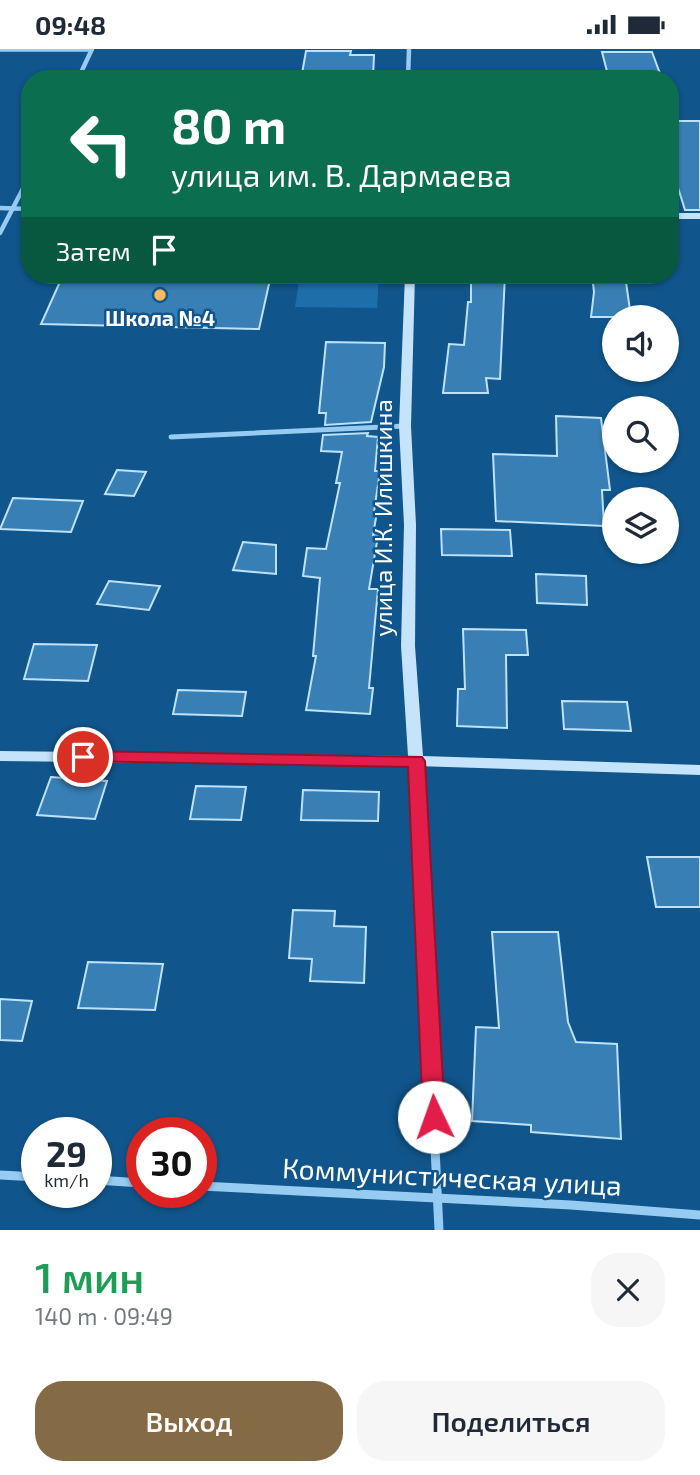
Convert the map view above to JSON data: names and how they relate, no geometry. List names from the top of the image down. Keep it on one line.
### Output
{"streets":{"street":["улица И.К. Илишкина","Коммунистическая улица"]},"places":["Школа №4"],"page":{"status":"09:48","turn":["80 m","улица им. В. Дармаева"],"then":"Затем","speed":"29 km/h","limit":"30","heading":["1 мин","140 m · 09:49"],"buttons":["Выход","Поделиться"]}}
